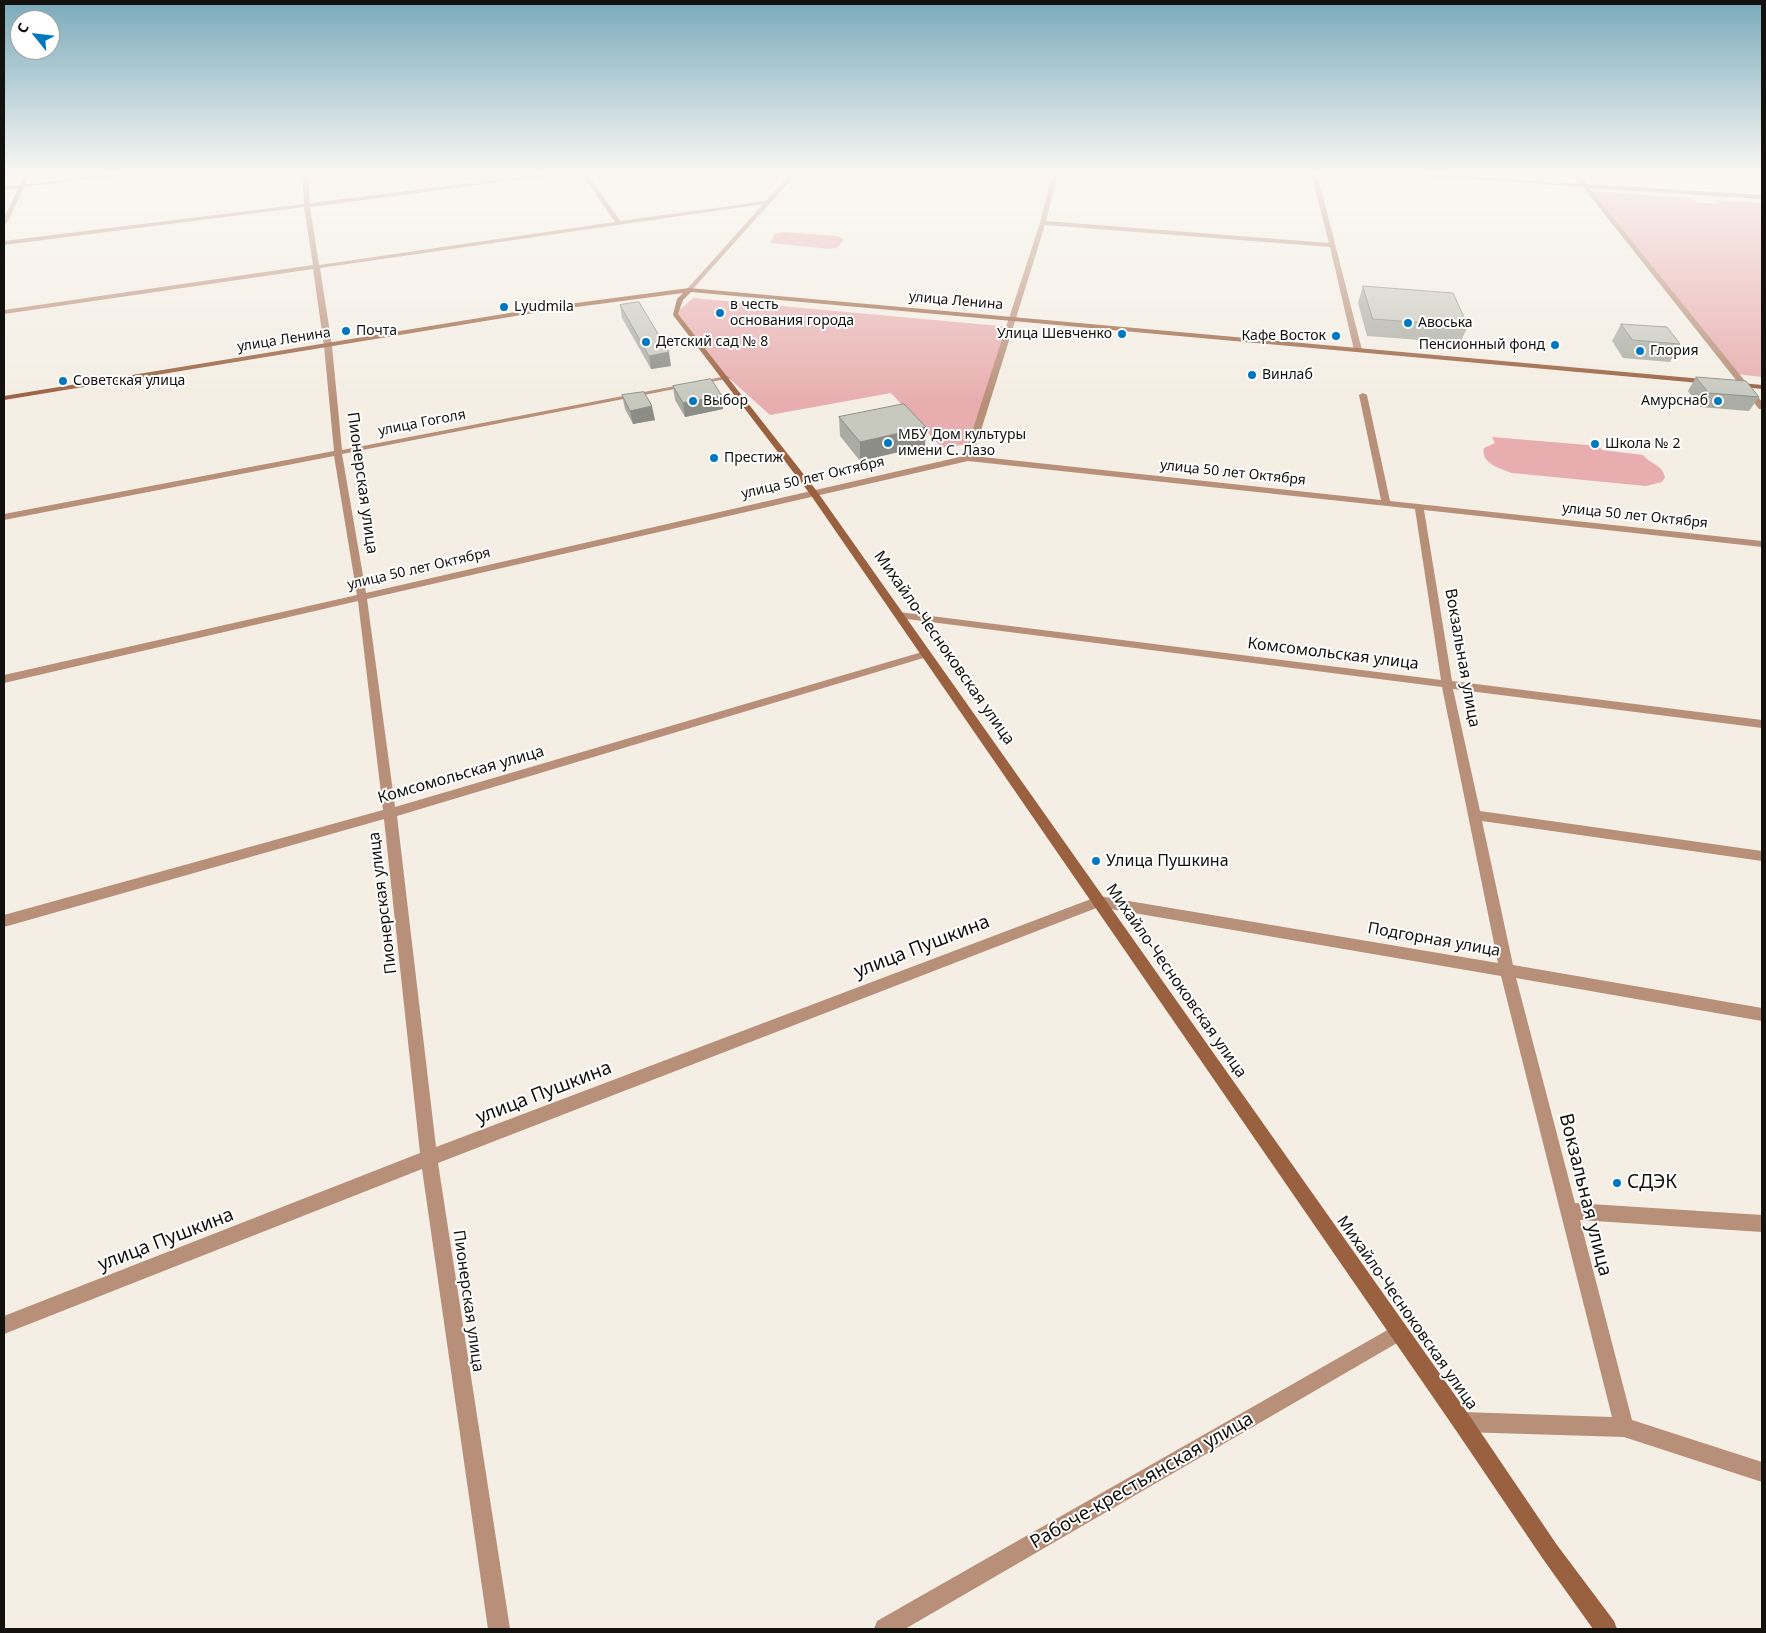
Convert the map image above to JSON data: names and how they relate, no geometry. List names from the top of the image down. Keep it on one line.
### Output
{"streets":{"main road":["улица Ленина","Михайло-Чесноковская улица"],"street":["улица Гоголя","улица 50 лет Октября","Пионерская улица","Комсомольская улица","Вокзальная улица","Подгорная улица","улица Пушкина","Рабоче-крестьянская улица"]},"crossings":[["улица Ленина","Пионерская улица"],["улица Ленина","Михайло-Чесноковская улица"],["улица Гоголя","Пионерская улица"],["улица Гоголя","Михайло-Чесноковская улица"],["улица 50 лет Октября","Пионерская улица"],["улица 50 лет Октября","Михайло-Чесноковская улица"],["улица 50 лет Октября","Вокзальная улица"],["Пионерская улица","Комсомольская улица"],["Пионерская улица","улица Пушкина"],["Михайло-Чесноковская улица","Комсомольская улица"],["Михайло-Чесноковская улица","Подгорная улица"],["Михайло-Чесноковская улица","улица Пушкина"],["Михайло-Чесноковская улица","Рабоче-крестьянская улица"],["Комсомольская улица","Вокзальная улица"],["Вокзальная улица","Подгорная улица"],["Подгорная улица","улица Пушкина"]],"places":["Lyudmila","в честь основания города","Авоська","Почта","Улица Шевченко","Кафе Восток","Детский сад № 8","Пенсионный фонд","Глория","Винлаб","Советская улица","Выбор","Амурснаб","МБУ Дом культуры имени С. Лазо","Школа № 2","Престиж","Улица Пушкина","СДЭК"],"north":"top left"}
